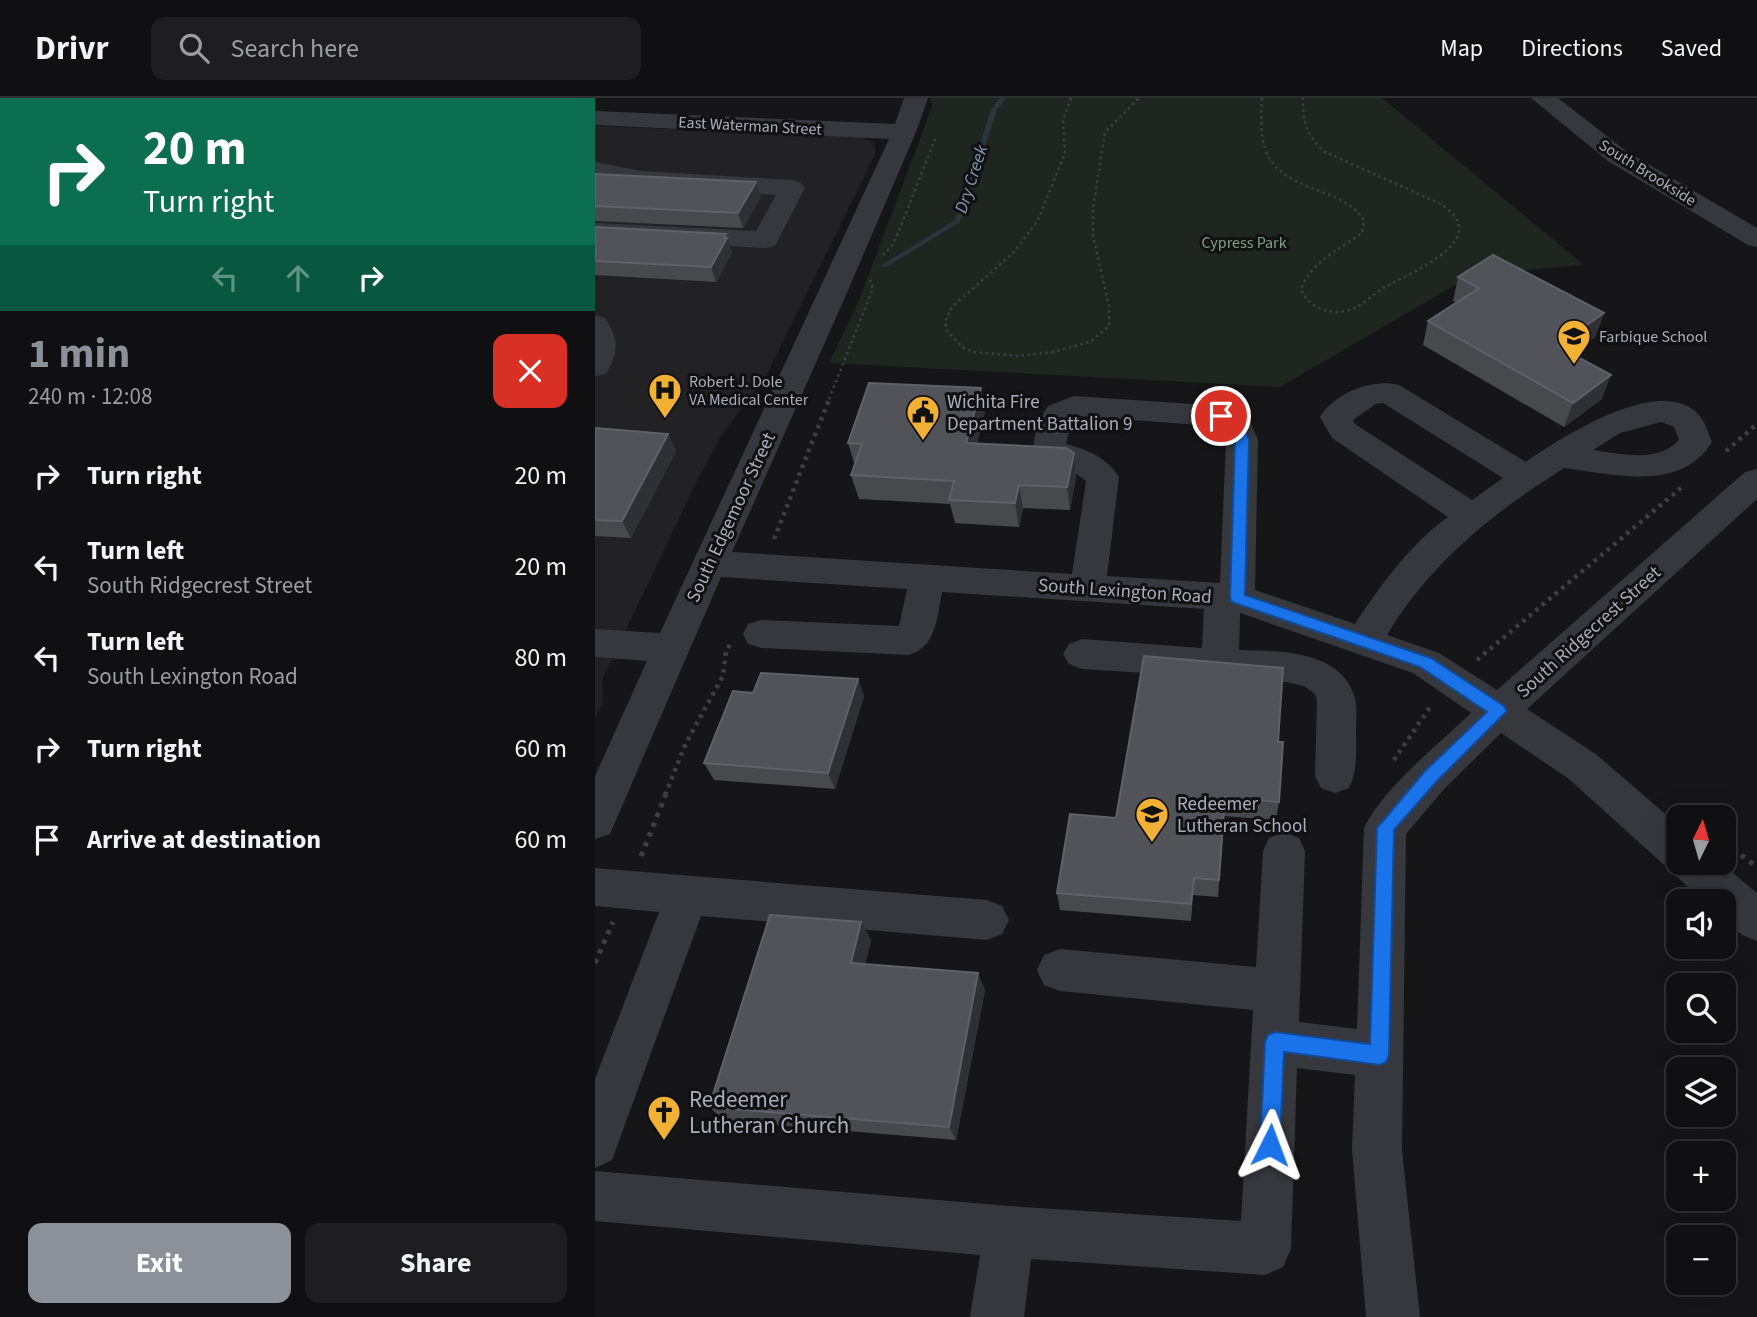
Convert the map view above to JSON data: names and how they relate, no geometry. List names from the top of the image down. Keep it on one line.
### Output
{"streets":{"street":["East Waterman Street","South Brookside","South Edgemoor Street","South Lexington Road","South Ridgecrest Street"]},"crossings":[["East Waterman Street","South Edgemoor Street"],["South Edgemoor Street","South Lexington Road"],["South Lexington Road","South Ridgecrest Street"]],"water":["Dry Creek"],"parks":["Cypress Park"],"places":{"school or university":["Farbique School","Redeemer Lutheran School"],"hospital":["Robert J. Dole VA Medical Center"],"public building":["Wichita Fire Department Battalion 9"],"church":["Redeemer Lutheran Church"]},"north":"top","page":{"header":"Drivr","search":"Search here","nav":["Map","Directions","Saved"],"turn":["20 m","Turn right"],"heading":["1 min","240 m · 12:08"],"list":[{"name":"Turn right","value":"20 m"},{"name":"Turn left","note":"South Ridgecrest Street","value":"20 m"},{"name":"Turn left","note":"South Lexington Road","value":"80 m"},{"name":"Turn right","value":"60 m"},{"name":"Arrive at destination","value":"60 m"}],"map_buttons":["+","−"],"buttons":["Exit","Share"]}}
